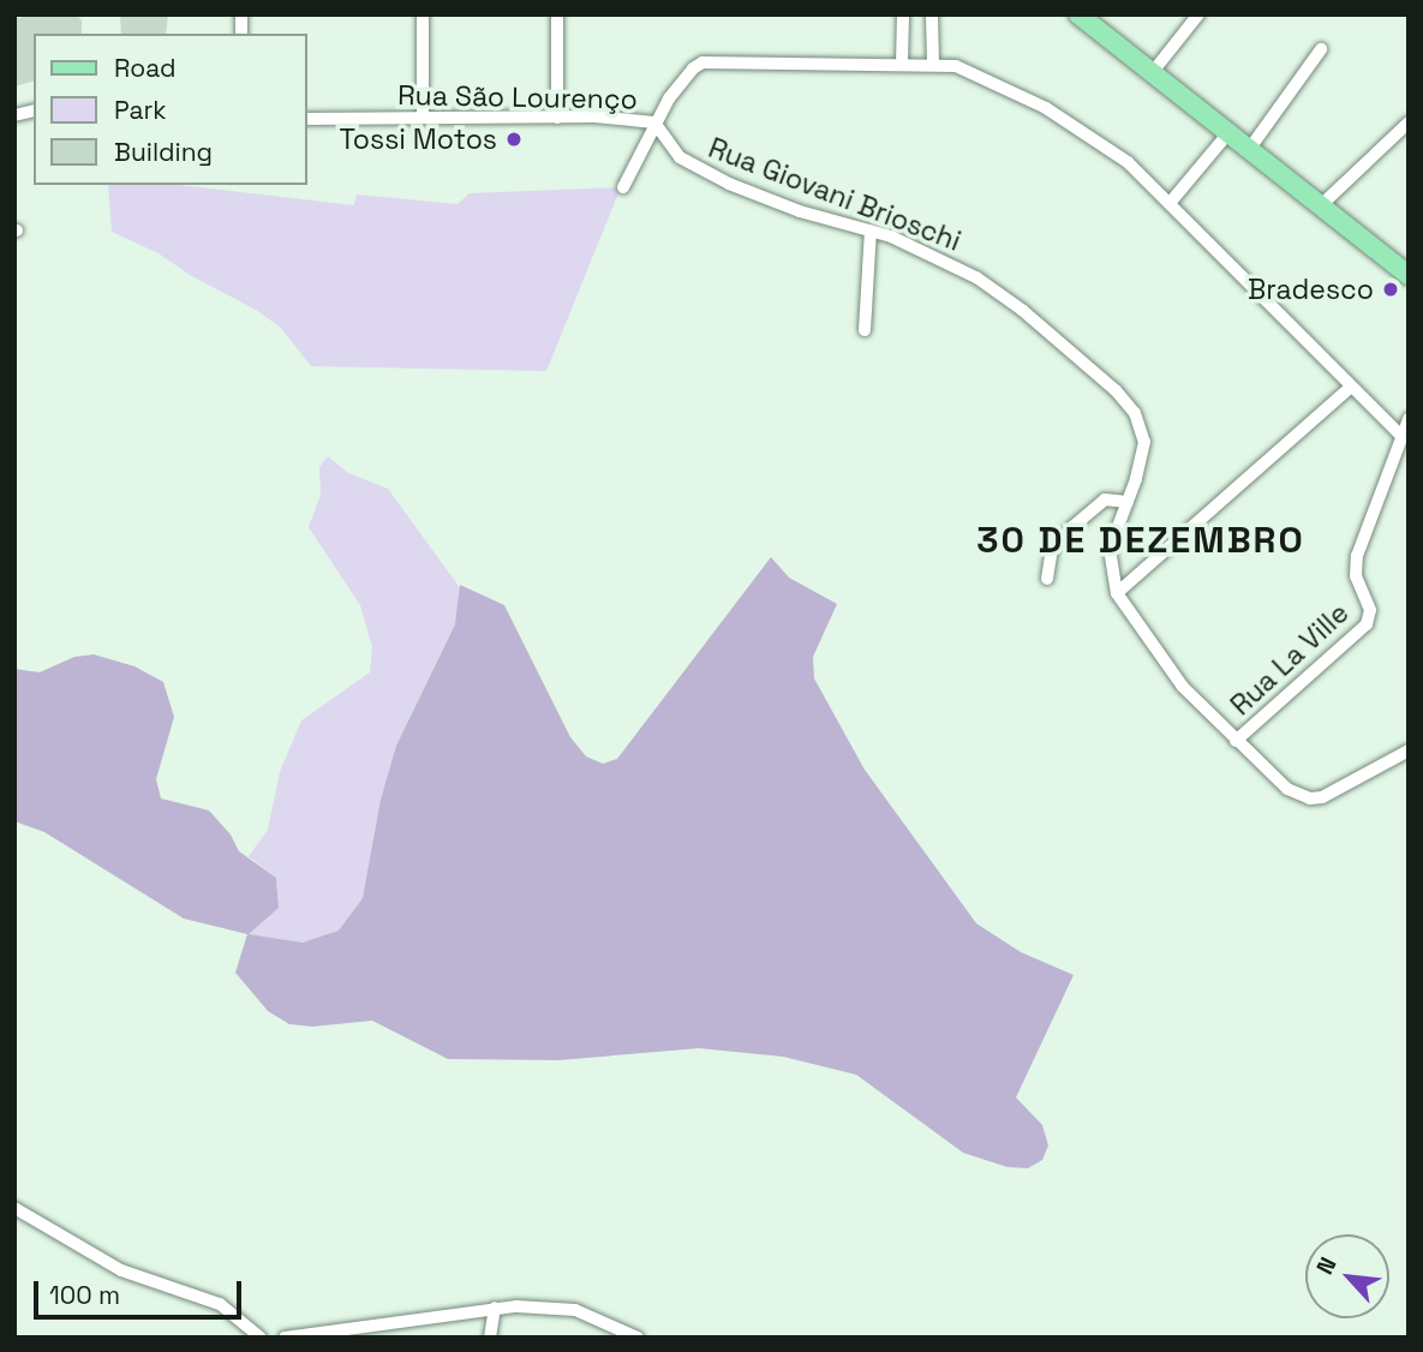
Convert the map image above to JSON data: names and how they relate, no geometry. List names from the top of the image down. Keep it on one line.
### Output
{"streets":{"street":["Rua São Lourenço","Rua Giovani Brioschi","Rua La Ville"]},"crossings":[["Rua São Lourenço","Rua Giovani Brioschi"],["Rua Giovani Brioschi","Rua La Ville"]],"districts":["30 DE DEZEMBRO"],"places":["Tossi Motos","Bradesco"],"legend":["Road","Park","Building"],"scale_bar":"100 m","north":"top left"}
